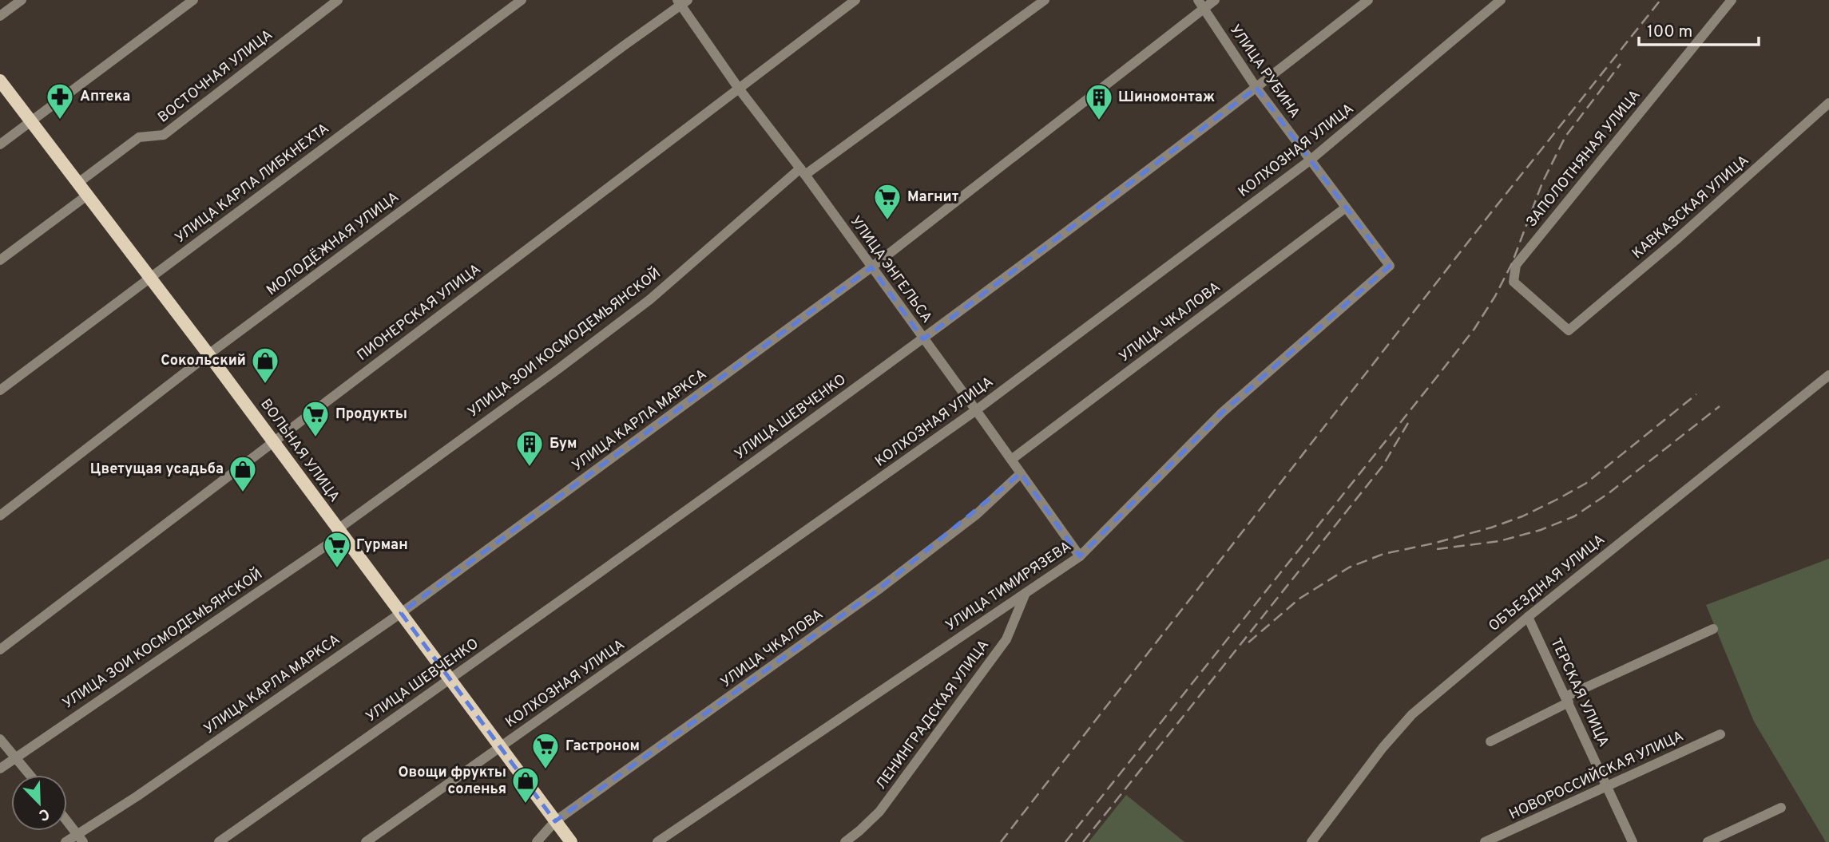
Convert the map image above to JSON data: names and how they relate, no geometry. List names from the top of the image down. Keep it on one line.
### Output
{"streets":{"main road":["ВОЛЬНАЯ УЛИЦА"],"street":["УЛИЦА РУБИНА","ВОСТОЧНАЯ УЛИЦА","КОЛХОЗНАЯ УЛИЦА","ЗАПОЛОТНЯНАЯ УЛИЦА","УЛИЦА КАРЛА ЛИБКНЕХТА","КАВКАЗСКАЯ УЛИЦА","МОЛОДЁЖНАЯ УЛИЦА","УЛИЦА ЭНГЕЛЬСА","ПИОНЕРСКАЯ УЛИЦА","УЛИЦА ЧКАЛОВА","УЛИЦА ЗОИ КОСМОДЕМЬЯНСКОЙ","УЛИЦА ШЕВЧЕНКО","УЛИЦА КАРЛА МАРКСА","ОБЪЕЗДНАЯ УЛИЦА","УЛИЦА ТИМИРЯЗЕВА","ТЕРСКАЯ УЛИЦА","ЛЕНИНГРАДСКАЯ УЛИЦА","НОВОРОССИЙСКАЯ УЛИЦА"]},"crossings":[["УЛИЦА РУБИНА","КОЛХОЗНАЯ УЛИЦА"],["УЛИЦА РУБИНА","УЛИЦА ЧКАЛОВА"],["УЛИЦА РУБИНА","УЛИЦА ШЕВЧЕНКО"],["УЛИЦА РУБИНА","УЛИЦА КАРЛА МАРКСА"],["УЛИЦА РУБИНА","УЛИЦА ТИМИРЯЗЕВА"],["ВОСТОЧНАЯ УЛИЦА","ВОЛЬНАЯ УЛИЦА"],["КОЛХОЗНАЯ УЛИЦА","УЛИЦА ЭНГЕЛЬСА"],["КОЛХОЗНАЯ УЛИЦА","ВОЛЬНАЯ УЛИЦА"],["ЗАПОЛОТНЯНАЯ УЛИЦА","КАВКАЗСКАЯ УЛИЦА"],["УЛИЦА КАРЛА ЛИБКНЕХТА","ВОЛЬНАЯ УЛИЦА"],["МОЛОДЁЖНАЯ УЛИЦА","УЛИЦА ЭНГЕЛЬСА"],["МОЛОДЁЖНАЯ УЛИЦА","ВОЛЬНАЯ УЛИЦА"],["УЛИЦА ЭНГЕЛЬСА","ПИОНЕРСКАЯ УЛИЦА"],["УЛИЦА ЭНГЕЛЬСА","УЛИЦА ЧКАЛОВА"],["УЛИЦА ЭНГЕЛЬСА","УЛИЦА ЗОИ КОСМОДЕМЬЯНСКОЙ"],["УЛИЦА ЭНГЕЛЬСА","УЛИЦА ШЕВЧЕНКО"],["УЛИЦА ЭНГЕЛЬСА","УЛИЦА КАРЛА МАРКСА"],["УЛИЦА ЭНГЕЛЬСА","УЛИЦА ТИМИРЯЗЕВА"],["ПИОНЕРСКАЯ УЛИЦА","ВОЛЬНАЯ УЛИЦА"],["УЛИЦА ЧКАЛОВА","ВОЛЬНАЯ УЛИЦА"],["УЛИЦА ЗОИ КОСМОДЕМЬЯНСКОЙ","ВОЛЬНАЯ УЛИЦА"],["УЛИЦА ШЕВЧЕНКО","ВОЛЬНАЯ УЛИЦА"],["УЛИЦА КАРЛА МАРКСА","ВОЛЬНАЯ УЛИЦА"],["ОБЪЕЗДНАЯ УЛИЦА","ТЕРСКАЯ УЛИЦА"],["УЛИЦА ТИМИРЯЗЕВА","ЛЕНИНГРАДСКАЯ УЛИЦА"],["ТЕРСКАЯ УЛИЦА","НОВОРОССИЙСКАЯ УЛИЦА"]],"places":{"pharmacy":["Аптека"],"building":["Шиномонтаж","Бум"],"supermarket":["Магнит","Продукты","Гурман","Гастроном"],"shop":["Сокольский","Цветущая усадьба","Овощи фрукты соленья"]},"scale_bar":"100 m","north":"bottom right"}
